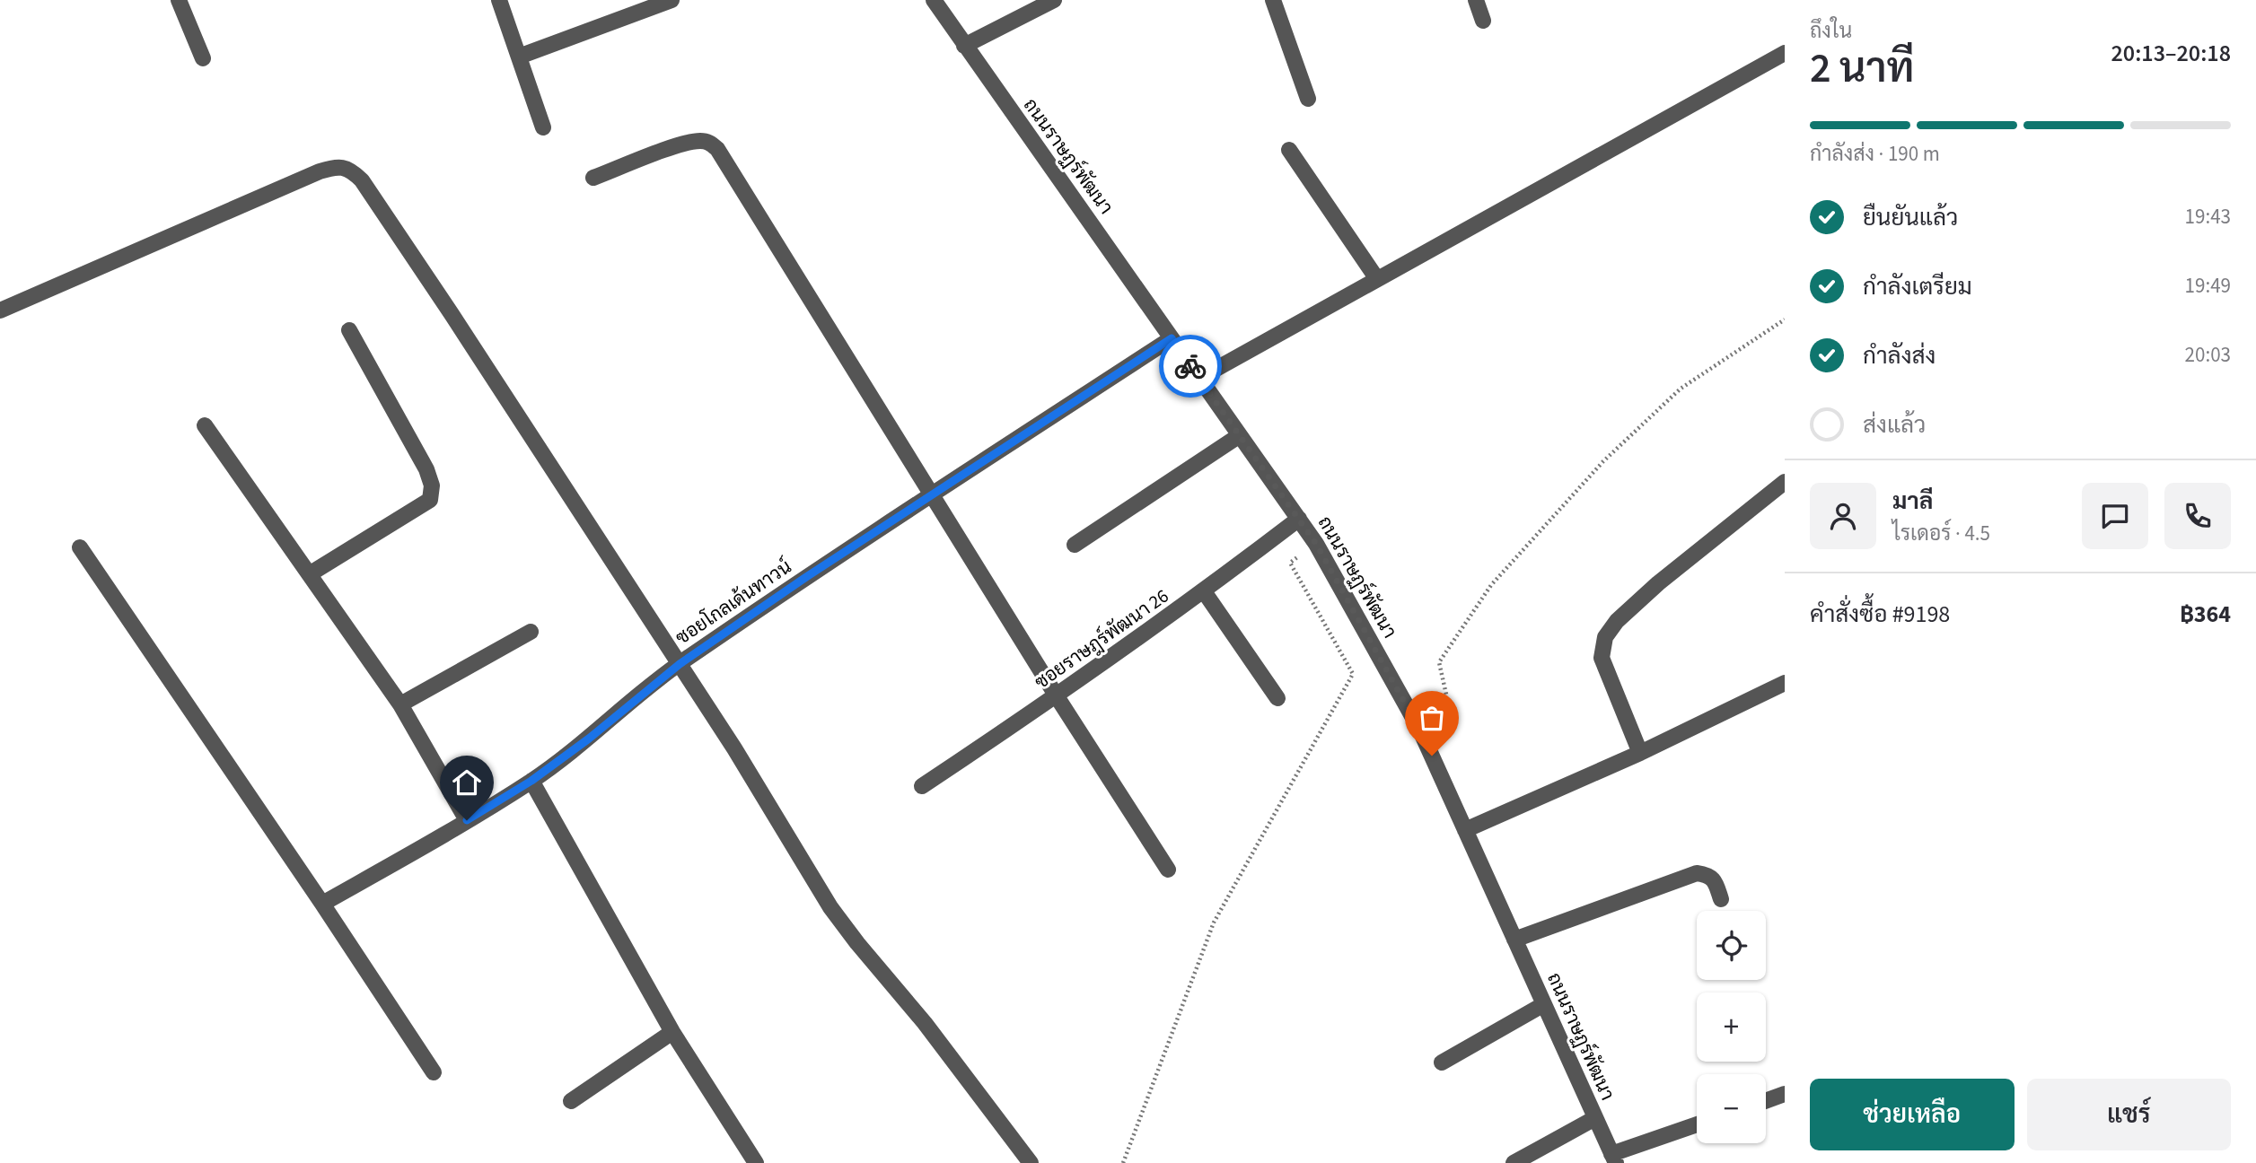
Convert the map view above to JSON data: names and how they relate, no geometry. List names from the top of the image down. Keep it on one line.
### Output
{"streets":{"street":["ถนนราษฏร์พัฒนา","ซอยโกลเด้นทาวน์","ซอยราษฎร์พัฒนา 26"]},"crossings":[["ถนนราษฏร์พัฒนา","ซอยโกลเด้นทาวน์"],["ถนนราษฏร์พัฒนา","ซอยราษฎร์พัฒนา 26"]],"page":{"heading":["2 นาที","ถึงใน","20:13–20:18"],"panel":["มาลี","ไรเดอร์ · 4.5","คำสั่งซื้อ #9198","฿364"],"bar":"กำลังส่ง · 190 m","list":[["ยืนยันแล้ว","19:43"],["กำลังเตรียม","19:49"],["กำลังส่ง","20:03"],"ส่งแล้ว"],"map_buttons":["+","−"],"buttons":["ช่วยเหลือ","แชร์"]}}
